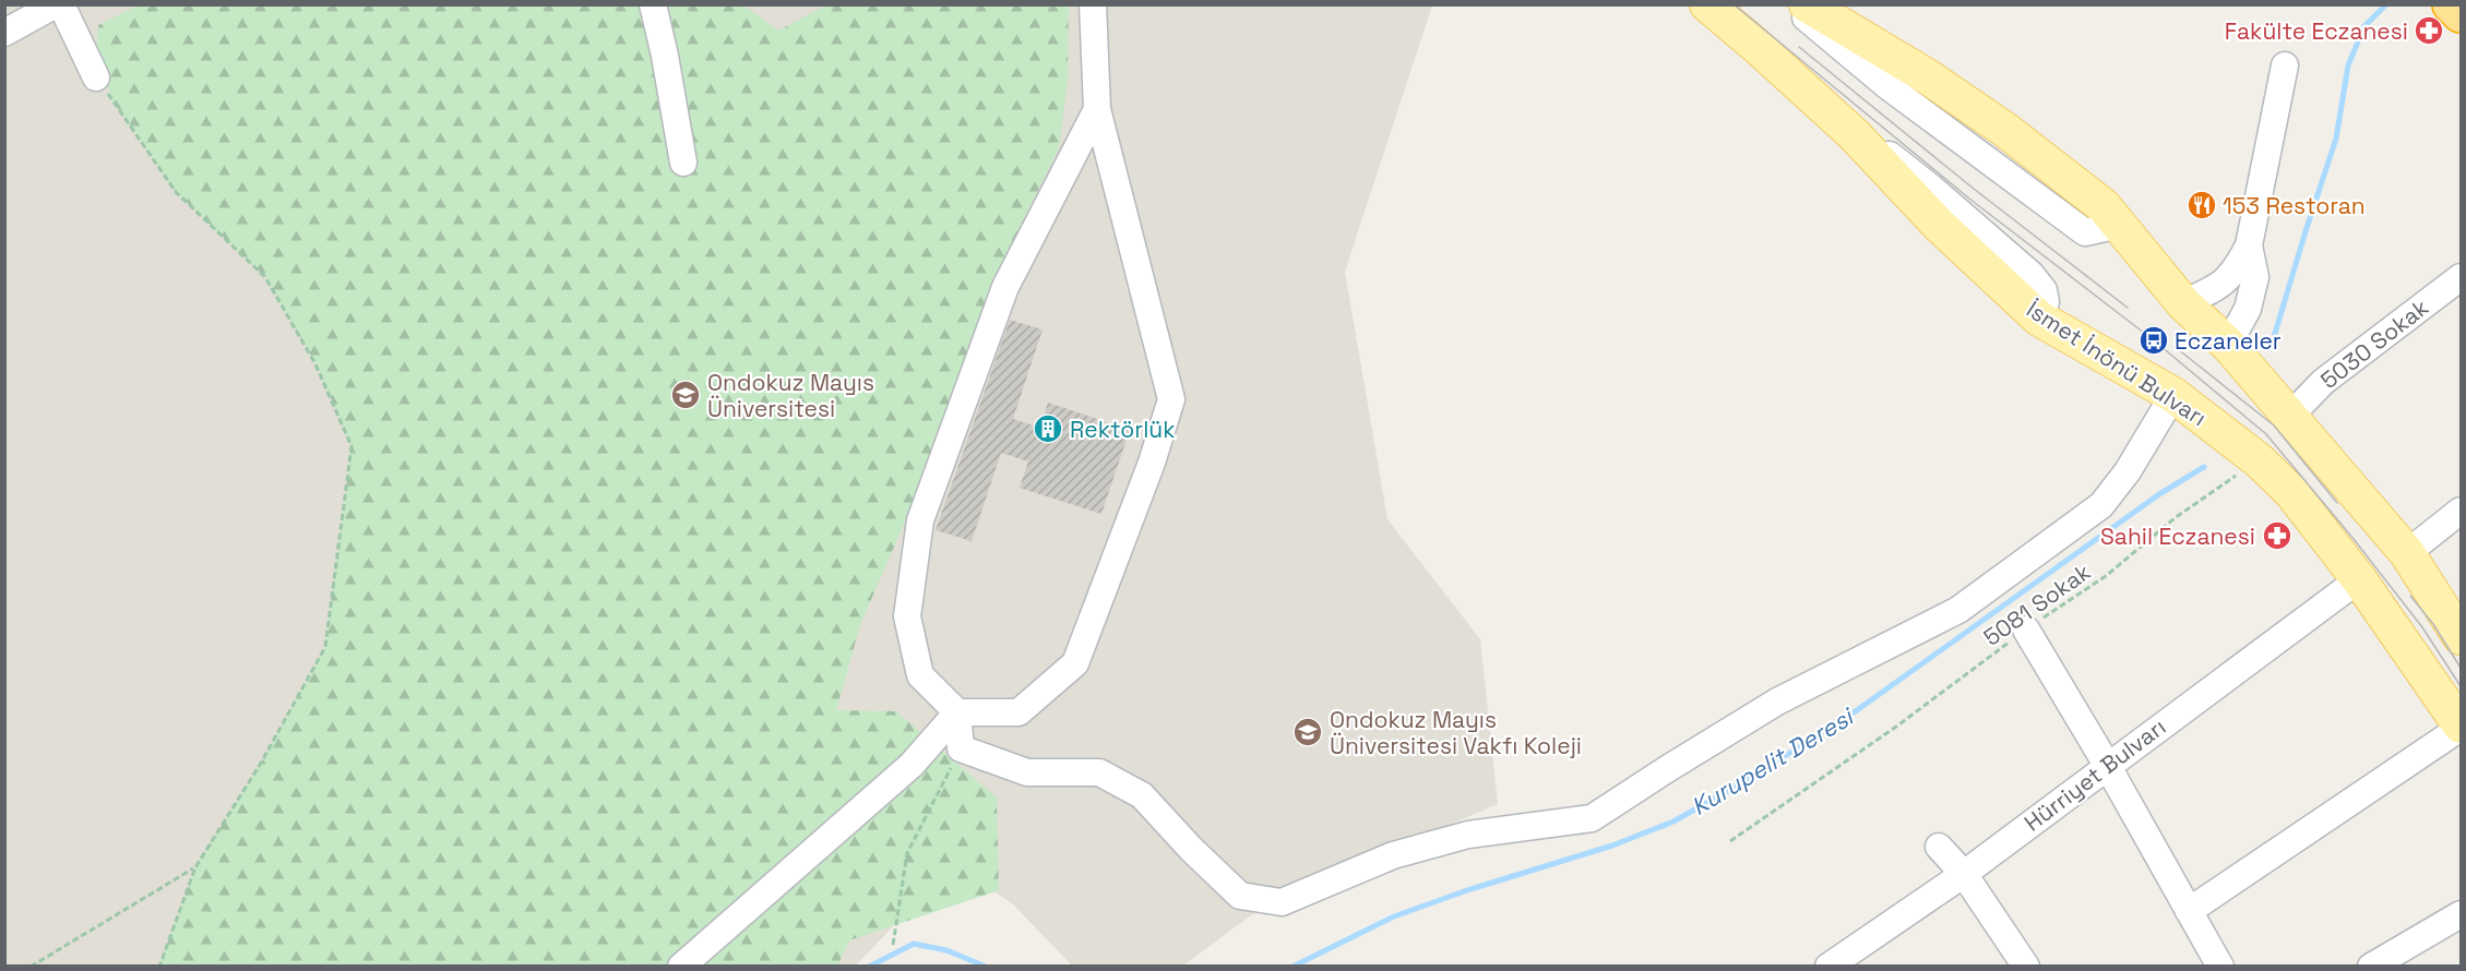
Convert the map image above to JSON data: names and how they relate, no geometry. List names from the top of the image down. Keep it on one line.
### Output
{"streets":{"main road":["İsmet İnönü Bulvarı"],"street":["5030 Sokak","Hürriyet Bulvarı"],"path":["5081 Sokak"]},"crossings":[["İsmet İnönü Bulvarı","5081 Sokak"],["İsmet İnönü Bulvarı","Hürriyet Bulvarı"]],"water":["Kurupelit Deresi"],"places":{"pharmacy":["Fakülte Eczanesi","Sahil Eczanesi"],"restaurant":["153 Restoran"],"bus stop":["Eczaneler"],"school or university":["Ondokuz Mayıs Üniversitesi","Ondokuz Mayıs Üniversitesi Vakfı Koleji"],"building":["Rektörlük"]}}
